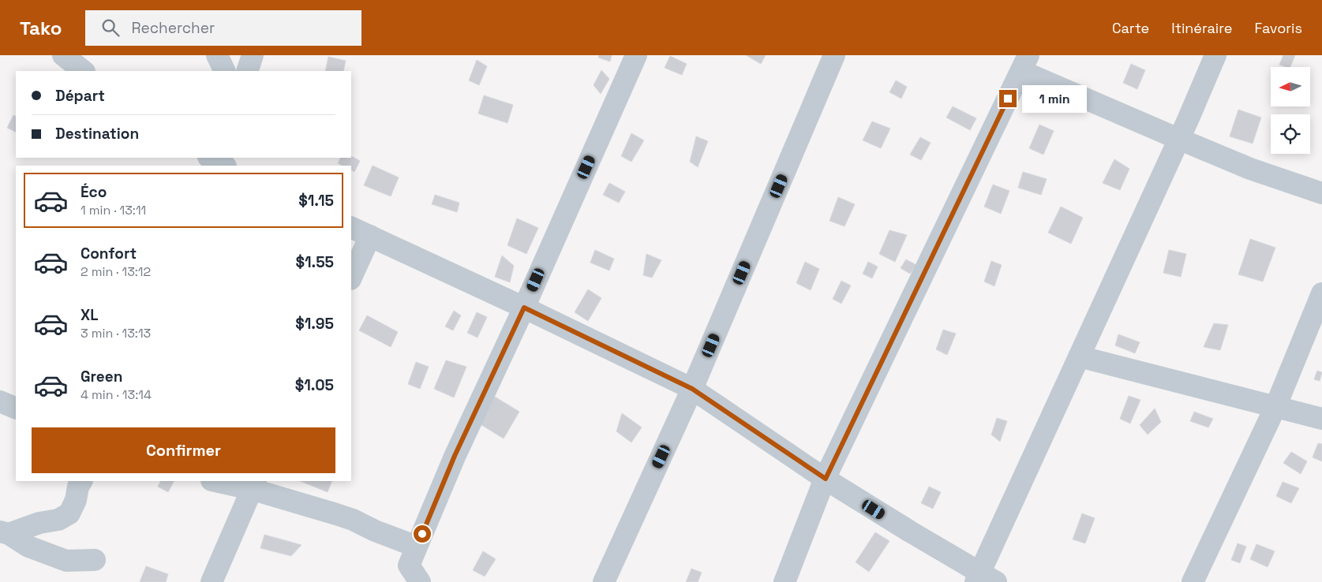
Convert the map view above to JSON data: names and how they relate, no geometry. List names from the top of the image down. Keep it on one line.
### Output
{"north":"left","page":{"header":"Tako","search":"Rechercher","nav":["Carte","Itinéraire","Favoris"],"banner":["Départ","Destination"],"bubble":"1 min","list":[{"name":"Éco","note":"1 min · 13:11","value":"$1.15"},{"name":"Confort","note":"2 min · 13:12","value":"$1.55"},{"name":"XL","note":"3 min · 13:13","value":"$1.95"},{"name":"Green","note":"4 min · 13:14","value":"$1.05"}],"buttons":"Confirmer"}}
